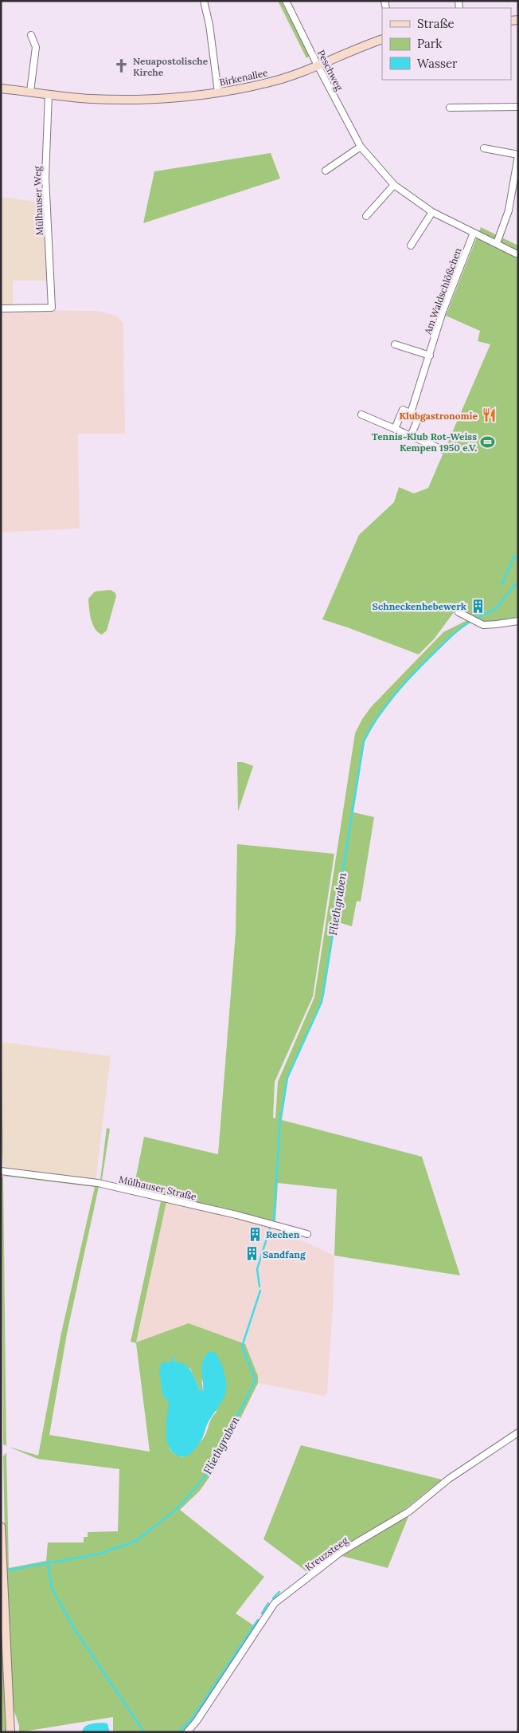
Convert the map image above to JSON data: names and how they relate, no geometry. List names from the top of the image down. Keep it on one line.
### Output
{"streets":{"street":["Peschweg","Birkenallee","Mülhauser Weg","Am Waldschlößchen","Mülhauser Straße","Kreuzsteeg"]},"crossings":[["Peschweg","Birkenallee"],["Peschweg","Am Waldschlößchen"],["Birkenallee","Mülhauser Weg"]],"water":["Fliethgraben"],"places":{"church":["Neuapostolische Kirche"],"restaurant":["Klubgastronomie"],"sports":["Tennis-Klub Rot-Weiss Kempen 1950 e.V."],"building":["Schneckenhebewerk","Rechen","Sandfang"]},"legend":["Straße","Park","Wasser"]}
